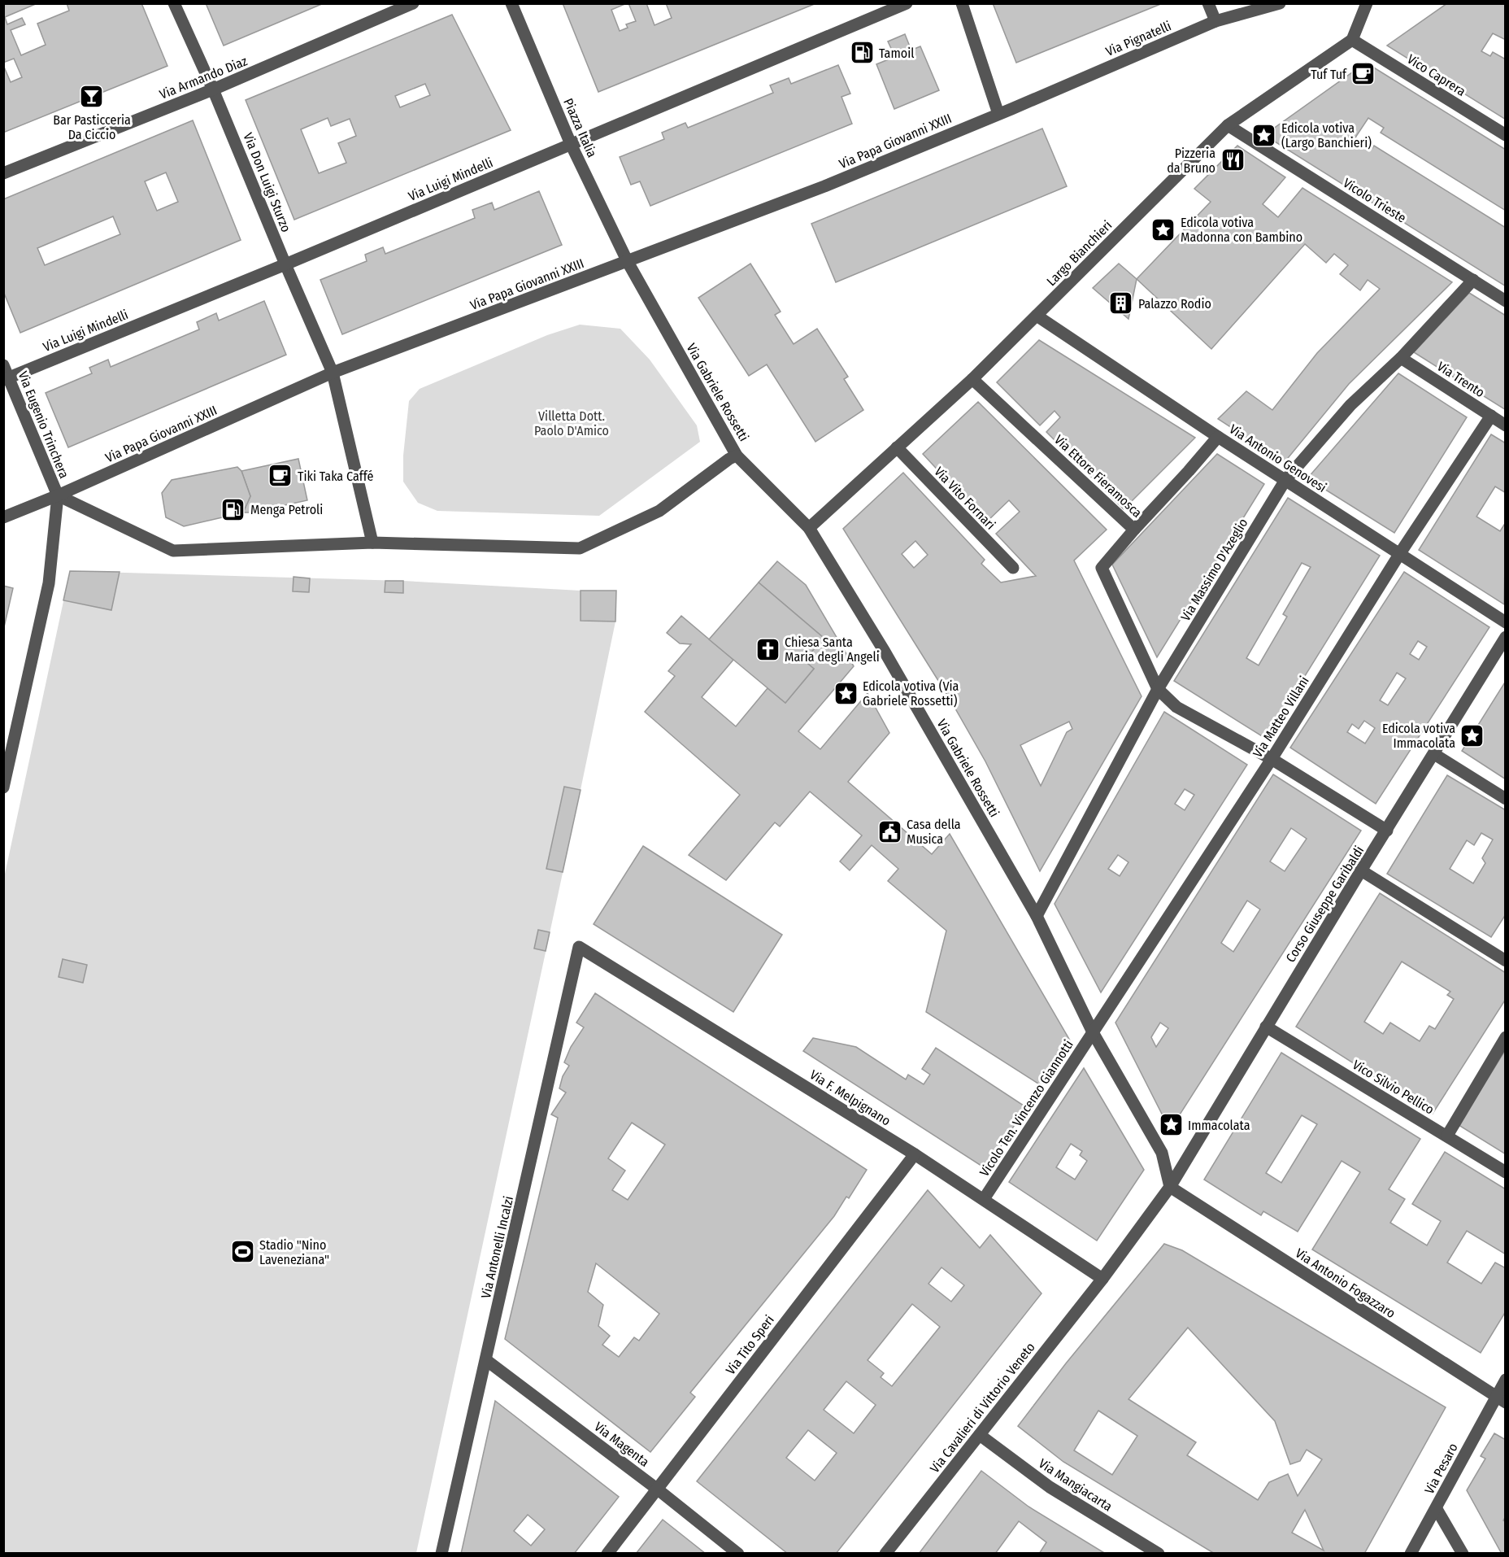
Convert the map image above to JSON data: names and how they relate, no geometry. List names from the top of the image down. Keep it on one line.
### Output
{"streets":{"street":["Via Pignatelli","Vico Caprera","Via Armando Diaz","Piazza Italia","Via Papa Giovanni XXIII","Via Luigi Mindelli","Via Don Luigi Sturzo","Vicolo Trieste","Largo Bianchieri","Via Trento","Via Gabriele Rossetti","Via Eugenio Trinchera","Via Antonio Genovesi","Via Ettore Fieramosca","Via Vito Fornari","Via Massimo D'Azeglio","Via Matteo Villani","Corso Giuseppe Garibaldi","Vico Silvio Pellico","Via F. Melpignano","Vicolo Ten. Vincenzo Giannotti","Via Antonelli Incalzi","Via Antonio Fogazzaro","Via Tito Speri","Via Cavalieri di Vittorio Veneto","Via Magenta","Via Pesaro","Via Mangiacarta"]},"crossings":[["Via Pignatelli","Via Papa Giovanni XXIII"],["Vico Caprera","Largo Bianchieri"],["Via Armando Diaz","Via Don Luigi Sturzo"],["Piazza Italia","Via Papa Giovanni XXIII"],["Piazza Italia","Via Luigi Mindelli"],["Piazza Italia","Via Gabriele Rossetti"],["Via Papa Giovanni XXIII","Via Don Luigi Sturzo"],["Via Papa Giovanni XXIII","Via Gabriele Rossetti"],["Via Papa Giovanni XXIII","Via Eugenio Trinchera"],["Via Luigi Mindelli","Via Don Luigi Sturzo"],["Via Luigi Mindelli","Via Eugenio Trinchera"],["Vicolo Trieste","Largo Bianchieri"],["Vicolo Trieste","Via Massimo D'Azeglio"],["Largo Bianchieri","Via Gabriele Rossetti"],["Largo Bianchieri","Via Antonio Genovesi"],["Largo Bianchieri","Via Ettore Fieramosca"],["Largo Bianchieri","Via Vito Fornari"],["Via Trento","Via Massimo D'Azeglio"],["Via Trento","Via Matteo Villani"],["Via Gabriele Rossetti","Via Massimo D'Azeglio"],["Via Gabriele Rossetti","Via Matteo Villani"],["Via Gabriele Rossetti","Corso Giuseppe Garibaldi"],["Via Gabriele Rossetti","Vicolo Ten. Vincenzo Giannotti"],["Via Gabriele Rossetti","Via Antonio Fogazzaro"],["Via Gabriele Rossetti","Via Cavalieri di Vittorio Veneto"],["Via Antonio Genovesi","Via Ettore Fieramosca"],["Via Antonio Genovesi","Via Massimo D'Azeglio"],["Via Antonio Genovesi","Via Matteo Villani"],["Via Matteo Villani","Vicolo Ten. Vincenzo Giannotti"],["Corso Giuseppe Garibaldi","Vico Silvio Pellico"],["Corso Giuseppe Garibaldi","Via Antonio Fogazzaro"],["Corso Giuseppe Garibaldi","Via Cavalieri di Vittorio Veneto"],["Via F. Melpignano","Vicolo Ten. Vincenzo Giannotti"],["Via F. Melpignano","Via Antonelli Incalzi"],["Via F. Melpignano","Via Tito Speri"],["Via F. Melpignano","Via Cavalieri di Vittorio Veneto"],["Via Antonelli Incalzi","Via Magenta"],["Via Antonio Fogazzaro","Via Cavalieri di Vittorio Veneto"],["Via Antonio Fogazzaro","Via Pesaro"],["Via Tito Speri","Via Magenta"],["Via Cavalieri di Vittorio Veneto","Via Mangiacarta"]],"parks":["Villetta Dott. Paolo D'Amico"],"places":{"fuel station":["Tamoil","Menga Petroli"],"cafe":["Tuf Tuf","Tiki Taka Caffé"],"bar":["Bar Pasticceria Da Ciccio"],"place":["Edicola votiva (Largo Banchieri)","Edicola votiva Madonna con Bambino","Edicola votiva (Via Gabriele Rossetti)","Edicola votiva Immacolata","Immacolata"],"restaurant":["Pizzeria da Bruno"],"building":["Palazzo Rodio"],"church":["Chiesa Santa Maria degli Angeli"],"public building":["Casa della Musica"],"sports":["Stadio \"Nino Laveneziana\""]}}
